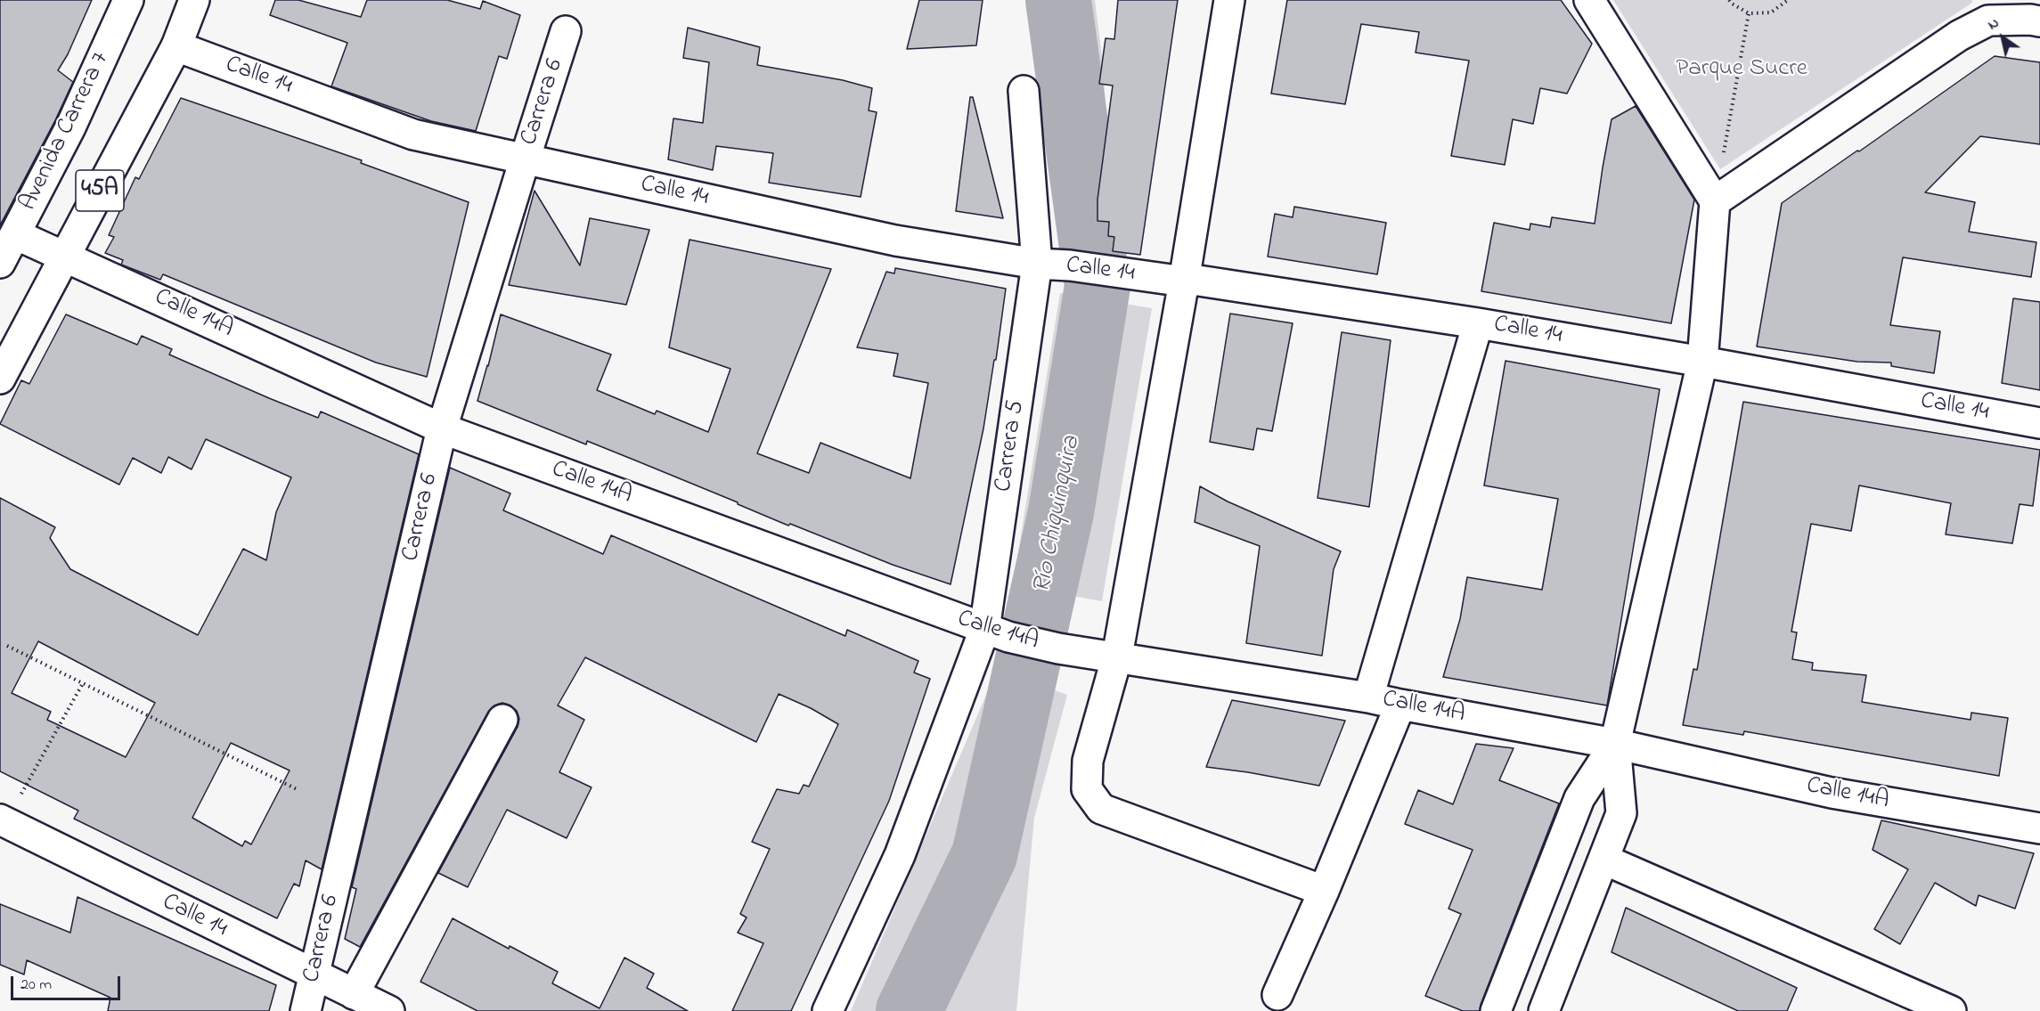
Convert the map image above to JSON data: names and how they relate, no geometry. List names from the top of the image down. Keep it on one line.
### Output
{"streets":{"street":["Calle 14","Carrera 6","Avenida Carrera 7","45A","Calle 14A","Carrera 5"]},"crossings":[["Calle 14","Carrera 6"],["Calle 14","45A"],["Calle 14","Carrera 5"],["Carrera 6","Calle 14A"],["Avenida Carrera 7","Calle 14A"],["45A","Calle 14A"],["Calle 14A","Carrera 5"]],"water":["Río Chiquinquira"],"parks":["Parque Sucre"],"scale_bar":"20 m","north":"top left"}
